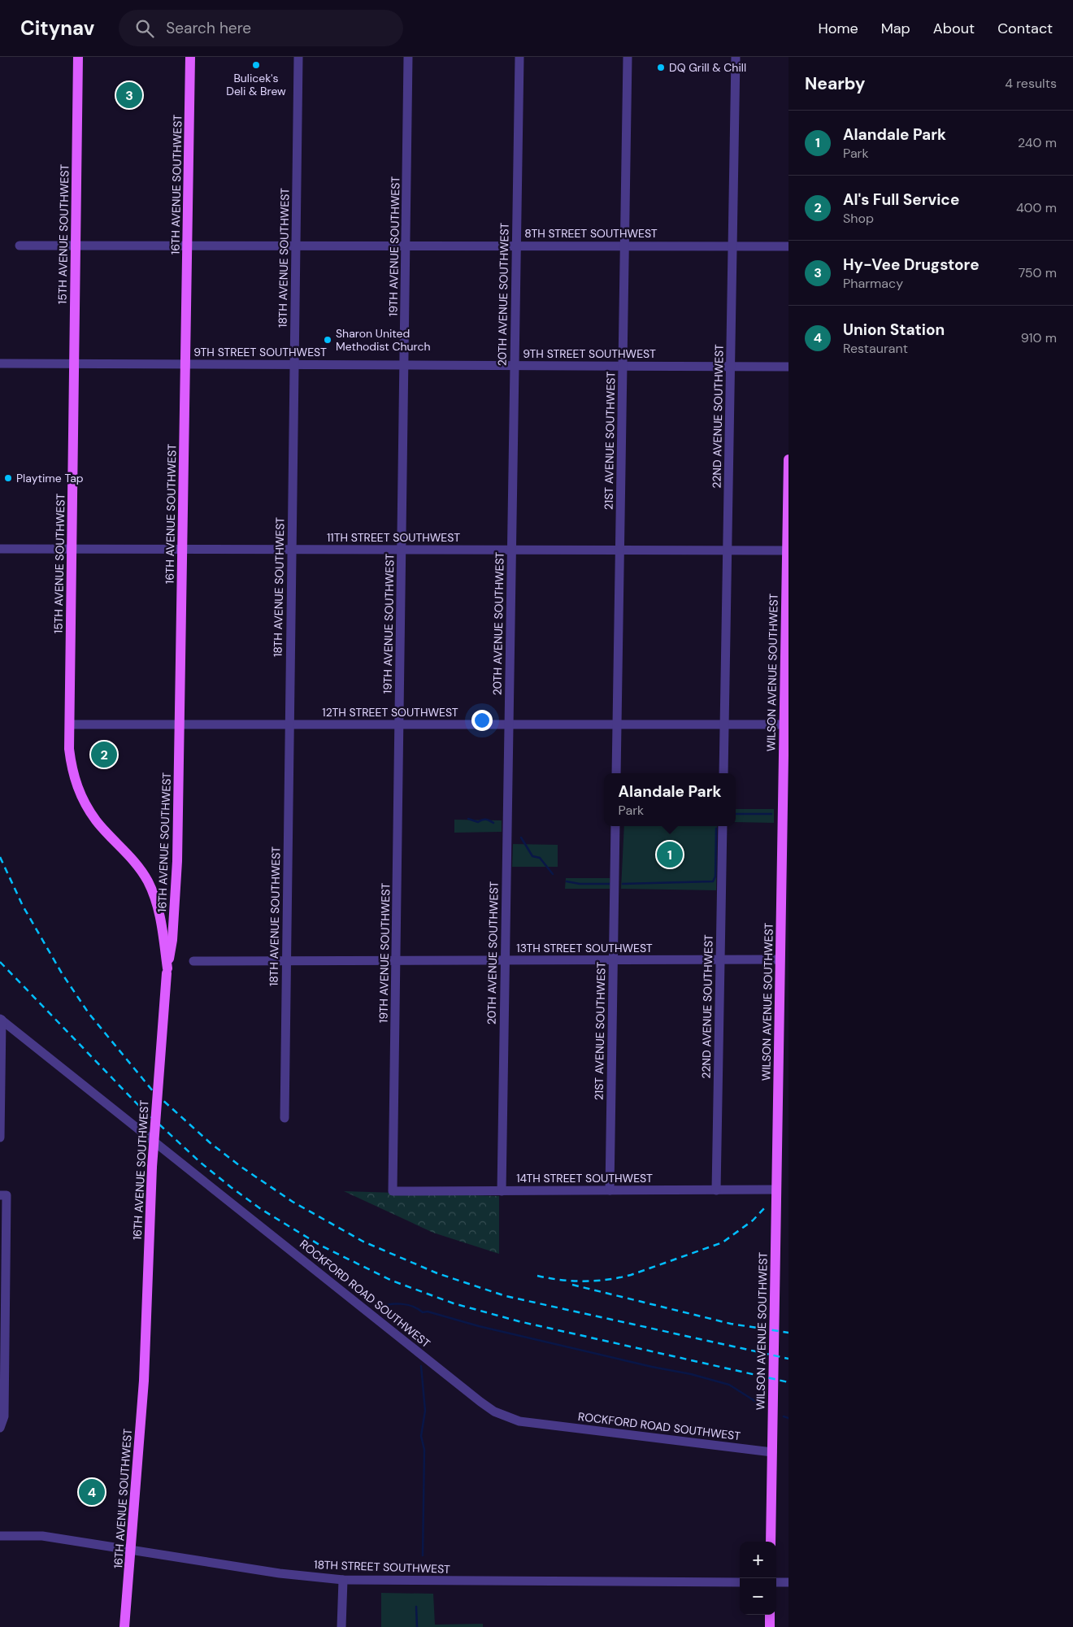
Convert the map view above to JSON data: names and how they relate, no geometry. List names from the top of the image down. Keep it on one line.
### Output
{"streets":{"main road":["16TH AVENUE SOUTHWEST","15TH AVENUE SOUTHWEST","WILSON AVENUE SOUTHWEST"],"street":["8TH STREET SOUTHWEST","19TH AVENUE SOUTHWEST","18TH AVENUE SOUTHWEST","20TH AVENUE SOUTHWEST","9TH STREET SOUTHWEST","22ND AVENUE SOUTHWEST","21ST AVENUE SOUTHWEST","11TH STREET SOUTHWEST","12TH STREET SOUTHWEST","13TH STREET SOUTHWEST","14TH STREET SOUTHWEST","ROCKFORD ROAD SOUTHWEST","18TH STREET SOUTHWEST"]},"crossings":[["16TH AVENUE SOUTHWEST","8TH STREET SOUTHWEST"],["16TH AVENUE SOUTHWEST","15TH AVENUE SOUTHWEST"],["16TH AVENUE SOUTHWEST","9TH STREET SOUTHWEST"],["16TH AVENUE SOUTHWEST","11TH STREET SOUTHWEST"],["16TH AVENUE SOUTHWEST","12TH STREET SOUTHWEST"],["16TH AVENUE SOUTHWEST","18TH STREET SOUTHWEST"],["8TH STREET SOUTHWEST","15TH AVENUE SOUTHWEST"],["8TH STREET SOUTHWEST","19TH AVENUE SOUTHWEST"],["8TH STREET SOUTHWEST","18TH AVENUE SOUTHWEST"],["8TH STREET SOUTHWEST","20TH AVENUE SOUTHWEST"],["8TH STREET SOUTHWEST","22ND AVENUE SOUTHWEST"],["8TH STREET SOUTHWEST","21ST AVENUE SOUTHWEST"],["15TH AVENUE SOUTHWEST","9TH STREET SOUTHWEST"],["15TH AVENUE SOUTHWEST","11TH STREET SOUTHWEST"],["15TH AVENUE SOUTHWEST","12TH STREET SOUTHWEST"],["19TH AVENUE SOUTHWEST","9TH STREET SOUTHWEST"],["19TH AVENUE SOUTHWEST","11TH STREET SOUTHWEST"],["19TH AVENUE SOUTHWEST","12TH STREET SOUTHWEST"],["19TH AVENUE SOUTHWEST","13TH STREET SOUTHWEST"],["19TH AVENUE SOUTHWEST","14TH STREET SOUTHWEST"],["18TH AVENUE SOUTHWEST","9TH STREET SOUTHWEST"],["18TH AVENUE SOUTHWEST","11TH STREET SOUTHWEST"],["18TH AVENUE SOUTHWEST","12TH STREET SOUTHWEST"],["18TH AVENUE SOUTHWEST","13TH STREET SOUTHWEST"],["20TH AVENUE SOUTHWEST","9TH STREET SOUTHWEST"],["20TH AVENUE SOUTHWEST","11TH STREET SOUTHWEST"],["20TH AVENUE SOUTHWEST","12TH STREET SOUTHWEST"],["20TH AVENUE SOUTHWEST","13TH STREET SOUTHWEST"],["20TH AVENUE SOUTHWEST","14TH STREET SOUTHWEST"],["9TH STREET SOUTHWEST","22ND AVENUE SOUTHWEST"],["9TH STREET SOUTHWEST","21ST AVENUE SOUTHWEST"],["22ND AVENUE SOUTHWEST","11TH STREET SOUTHWEST"],["22ND AVENUE SOUTHWEST","12TH STREET SOUTHWEST"],["22ND AVENUE SOUTHWEST","13TH STREET SOUTHWEST"],["22ND AVENUE SOUTHWEST","14TH STREET SOUTHWEST"],["21ST AVENUE SOUTHWEST","11TH STREET SOUTHWEST"],["21ST AVENUE SOUTHWEST","12TH STREET SOUTHWEST"],["21ST AVENUE SOUTHWEST","13TH STREET SOUTHWEST"],["21ST AVENUE SOUTHWEST","14TH STREET SOUTHWEST"],["11TH STREET SOUTHWEST","WILSON AVENUE SOUTHWEST"],["WILSON AVENUE SOUTHWEST","12TH STREET SOUTHWEST"],["WILSON AVENUE SOUTHWEST","13TH STREET SOUTHWEST"],["WILSON AVENUE SOUTHWEST","14TH STREET SOUTHWEST"],["WILSON AVENUE SOUTHWEST","ROCKFORD ROAD SOUTHWEST"]],"places":["Bulicek's Deli & Brew","DQ Grill & Chill","Sharon United Methodist Church","Playtime Tap"],"page":{"header":"Citynav","search":"Search here","nav":["Home","Map","About","Contact"],"heading":["Nearby","4 results"],"pins":["3","2","1","4"],"list":[{"mark":"1","name":"Alandale Park","note":"Park","value":"240 m"},{"mark":"2","name":"Al's Full Service","note":"Shop","value":"400 m"},{"mark":"3","name":"Hy-Vee Drugstore","note":"Pharmacy","value":"750 m"},{"mark":"4","name":"Union Station","note":"Restaurant","value":"910 m"}],"popup":["Alandale Park","Park"],"map_buttons":["+","−"]}}
